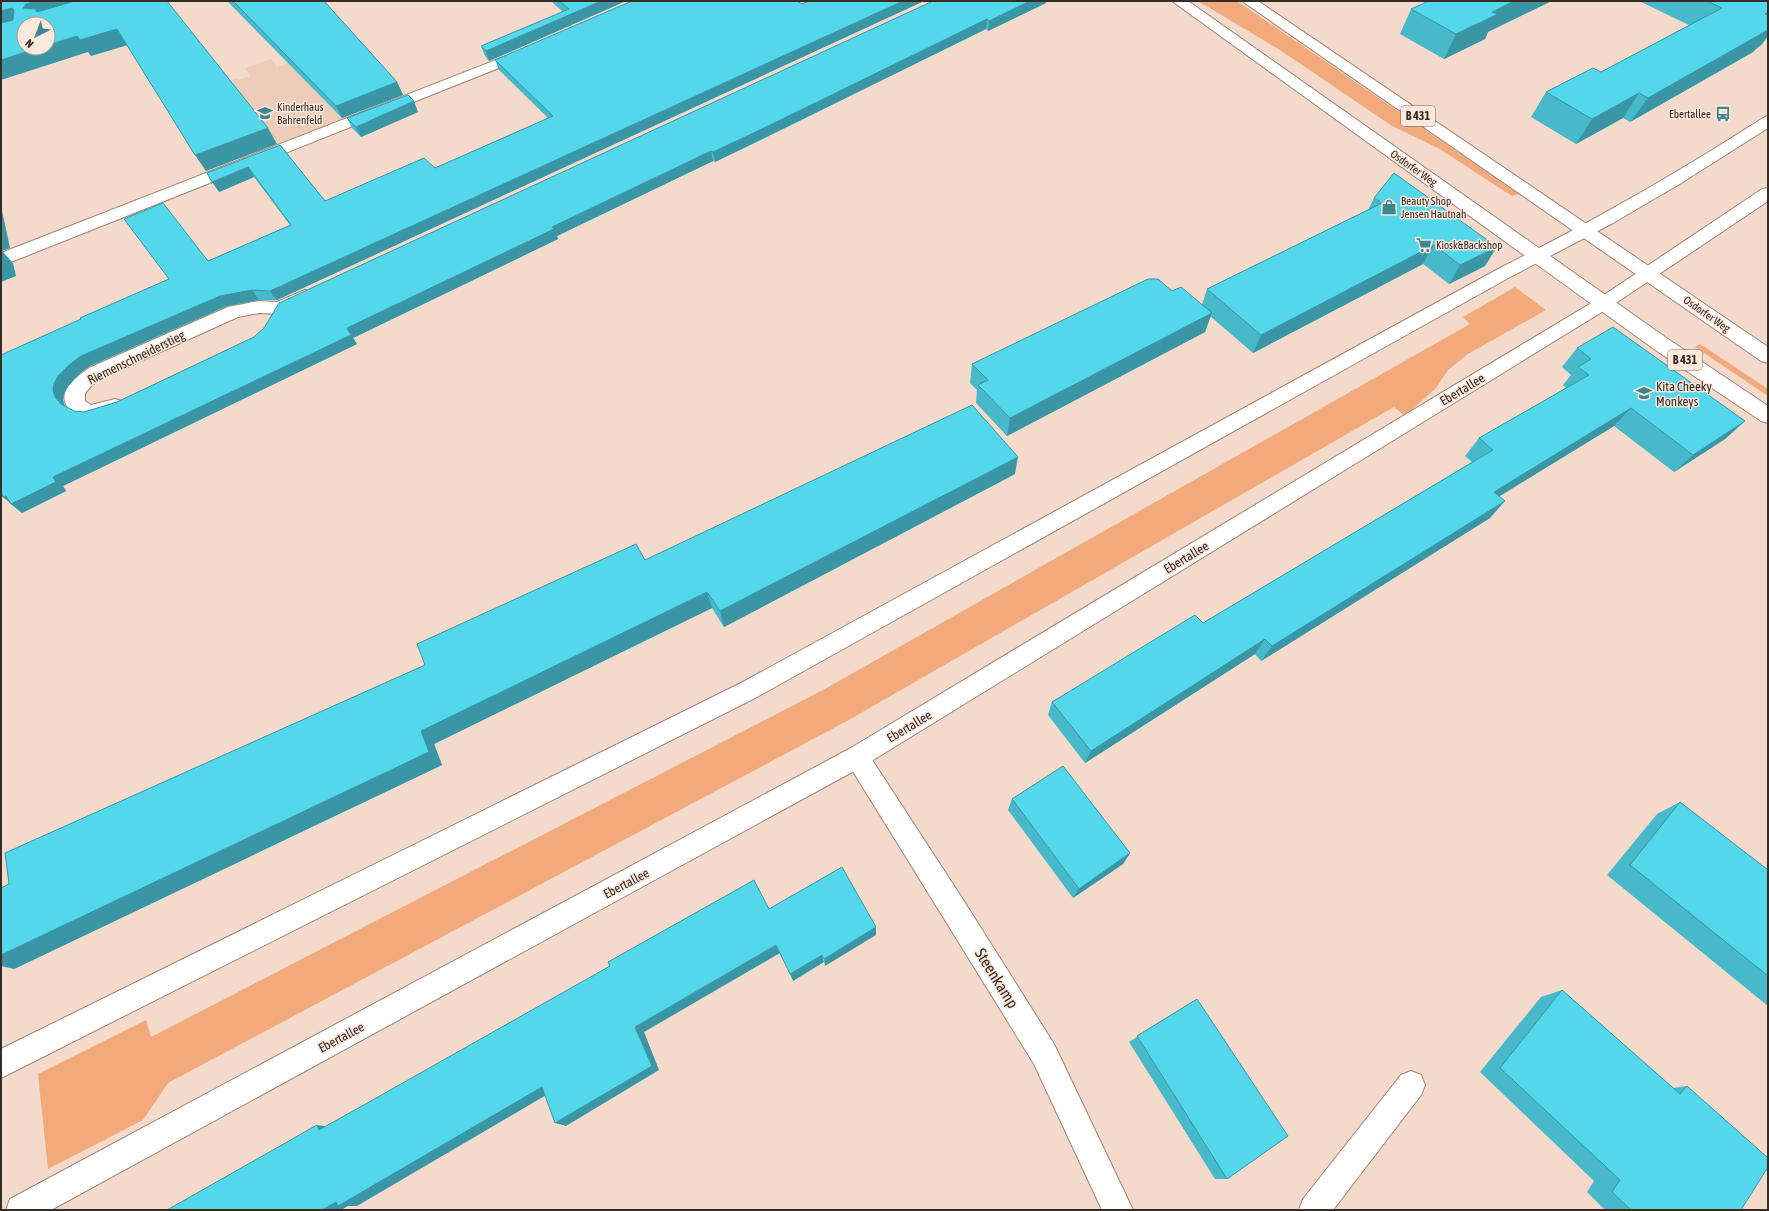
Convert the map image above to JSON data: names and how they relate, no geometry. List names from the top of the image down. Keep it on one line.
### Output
{"streets":{"main road":["B 431","Osdorfer Weg","Riemenschneiderstieg","Ebertallee","Steenkamp"]},"crossings":[["Osdorfer Weg","Ebertallee"],["Ebertallee","Steenkamp"]],"places":{"school or university":["Kinderhaus Bahrenfeld","Kita Cheeky Monkeys"],"bus stop":["Ebertallee"],"shop":["Beauty Shop Jensen Hautnah"],"supermarket":["Kiosk&Backshop"]},"north":"bottom left"}
